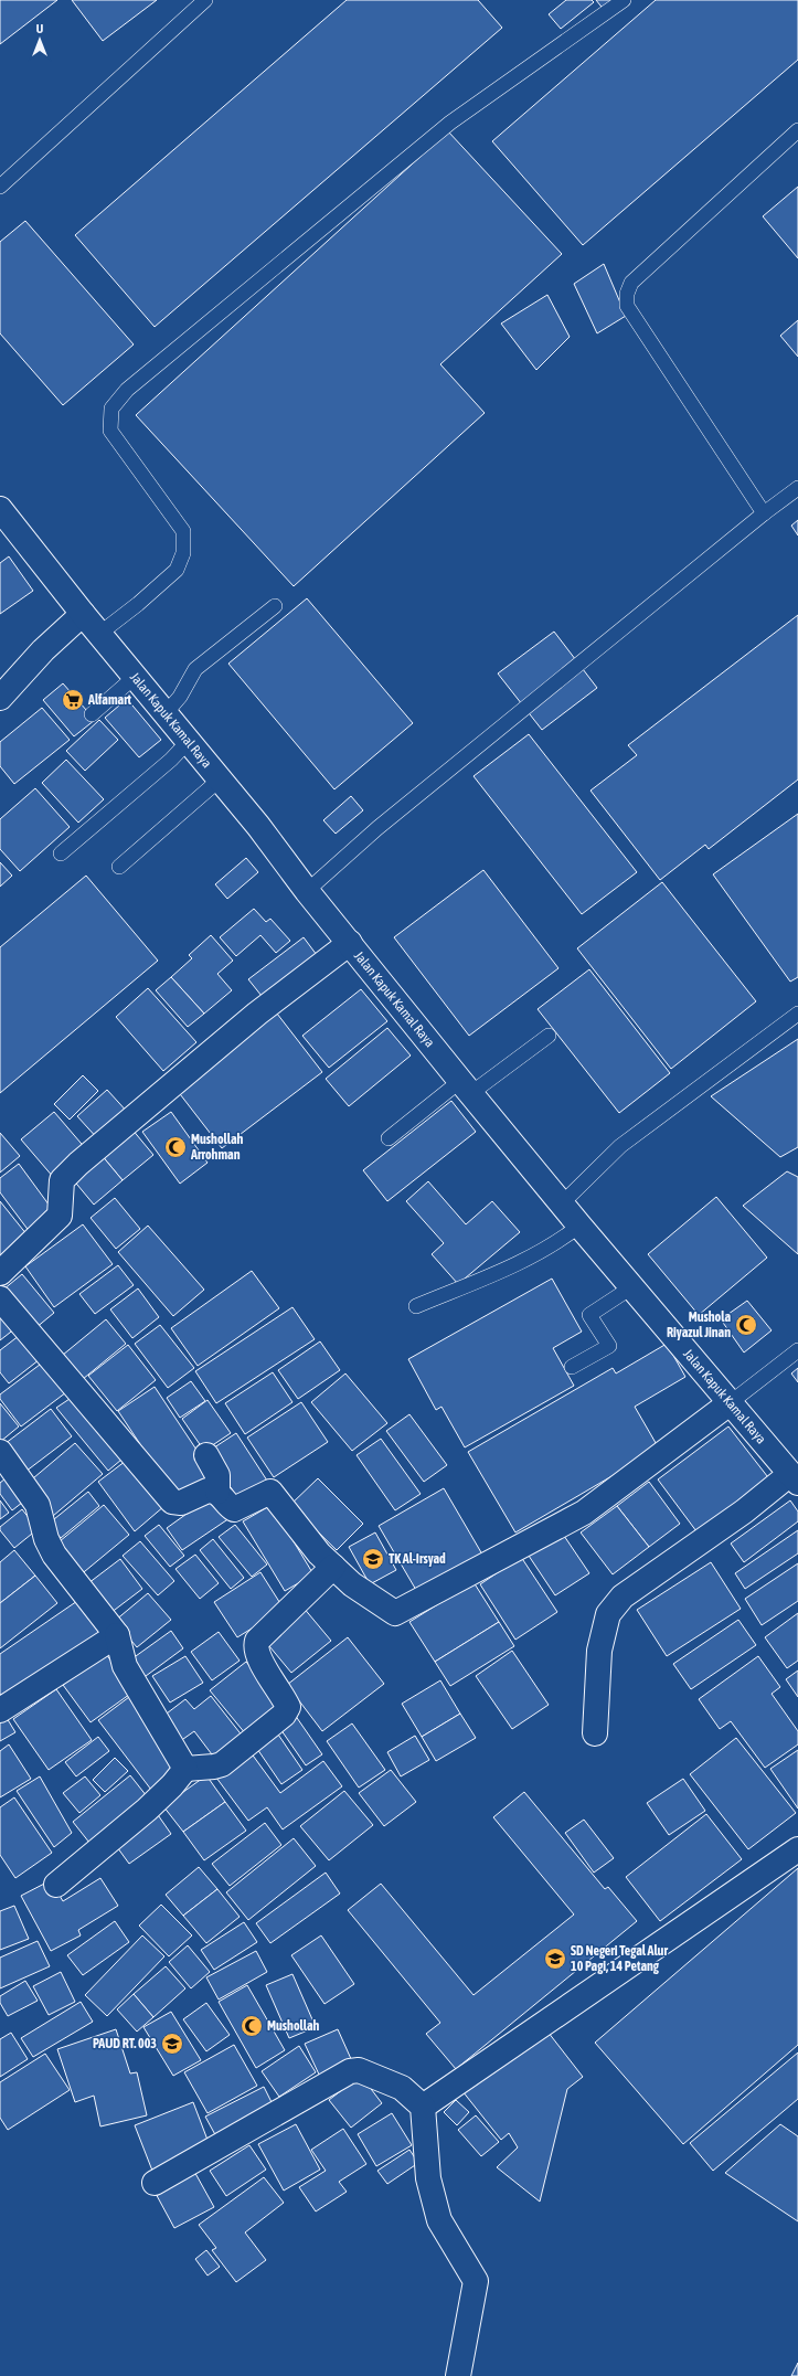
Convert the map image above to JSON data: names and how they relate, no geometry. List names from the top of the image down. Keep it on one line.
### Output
{"streets":{"street":["Jalan Kapuk Kamal Raya"]},"places":{"supermarket":["Alfamart"],"mosque":["Mushollah Arrohman","Mushola Riyazul Jinan","Mushollah"],"school or university":["TK Al-Irsyad","SD Negeri Tegal Alur 10 Pagi, 14 Petang","PAUD RT. 003"]},"north":"top"}
